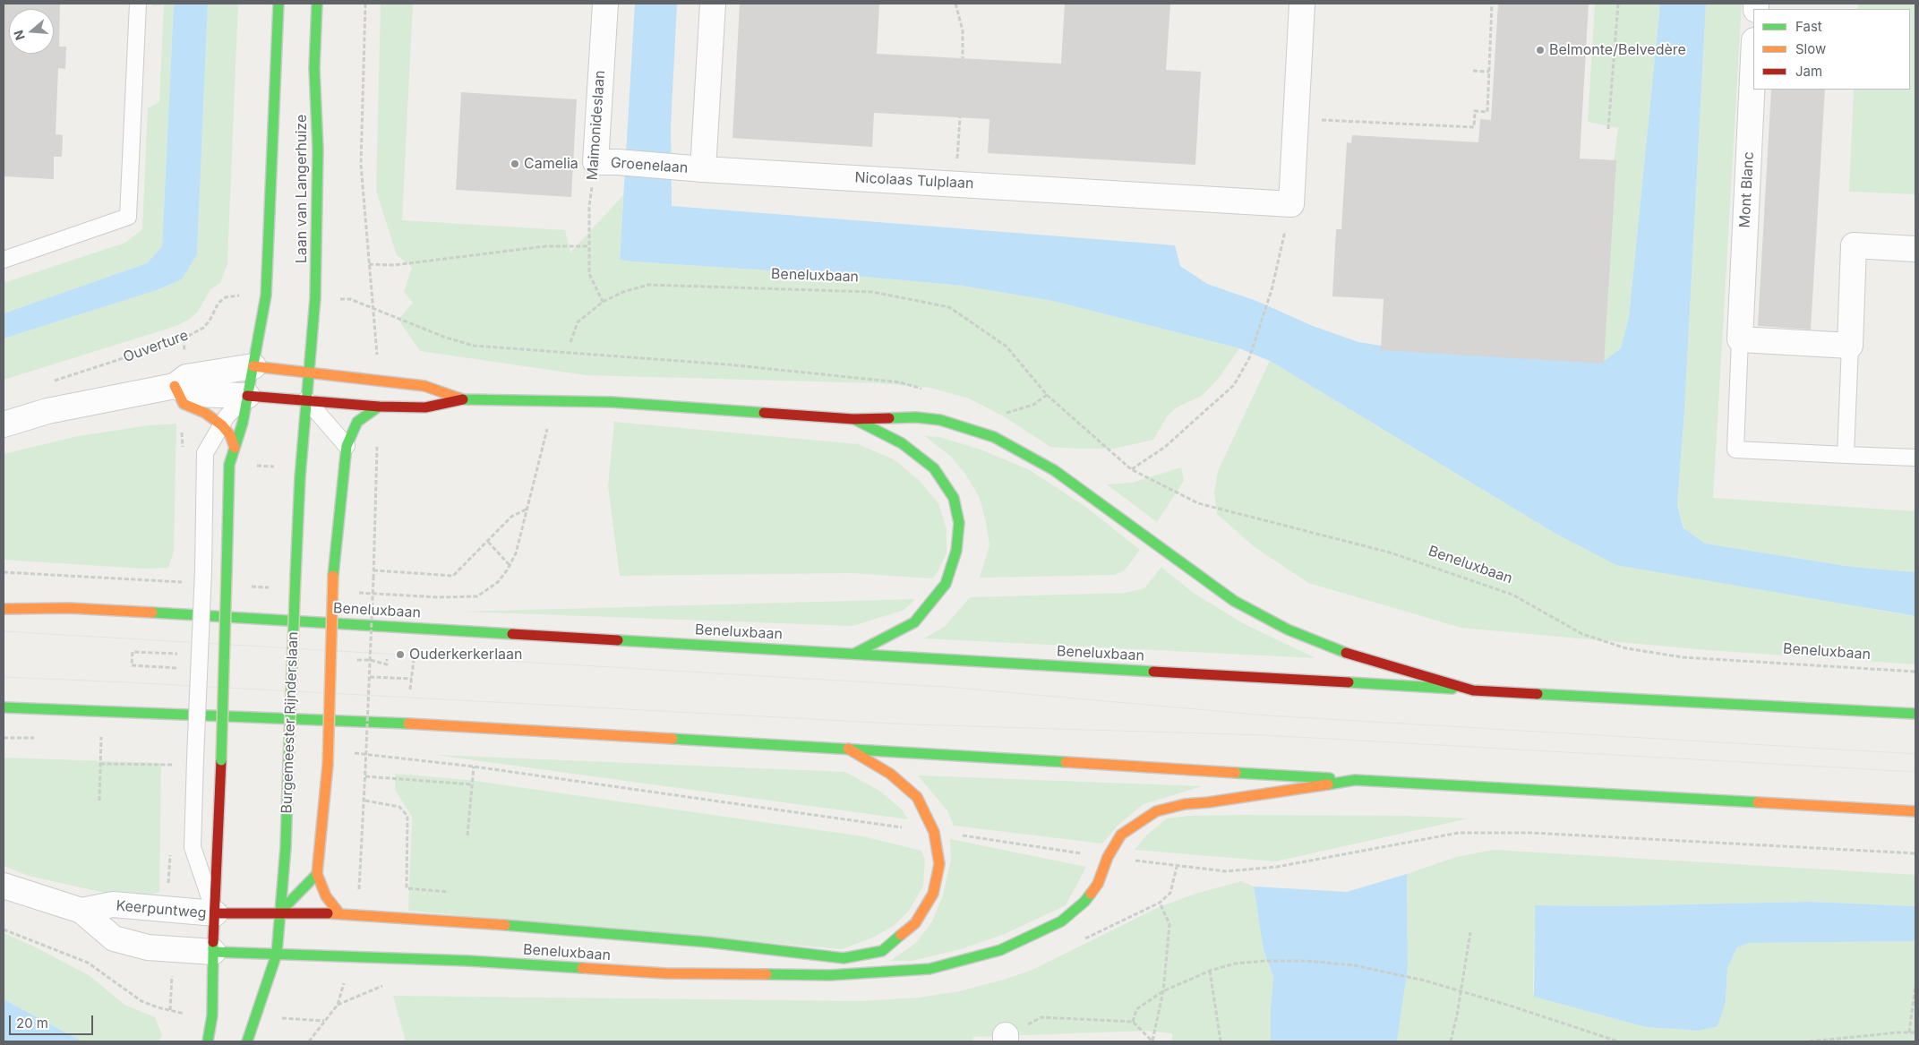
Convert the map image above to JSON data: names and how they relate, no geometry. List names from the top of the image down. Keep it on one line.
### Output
{"streets":{"main road":["Laan van Langerhuize","Beneluxbaan","Burgemeester Rijnderslaan"],"street":["Maimonideslaan","Groenelaan","Nicolaas Tulplaan","Mont Blanc","Keerpuntweg"],"path":["Ouverture"]},"crossings":[["Maimonideslaan","Groenelaan"],["Maimonideslaan","Beneluxbaan"],["Groenelaan","Nicolaas Tulplaan"],["Laan van Langerhuize","Beneluxbaan"],["Laan van Langerhuize","Ouverture"],["Laan van Langerhuize","Burgemeester Rijnderslaan"],["Beneluxbaan","Burgemeester Rijnderslaan"],["Beneluxbaan","Keerpuntweg"]],"places":["Belmonte/Belvedère","Camelia","Ouderkerkerlaan"],"legend":["Fast","Slow","Jam"],"scale_bar":"20 m","north":"left"}
